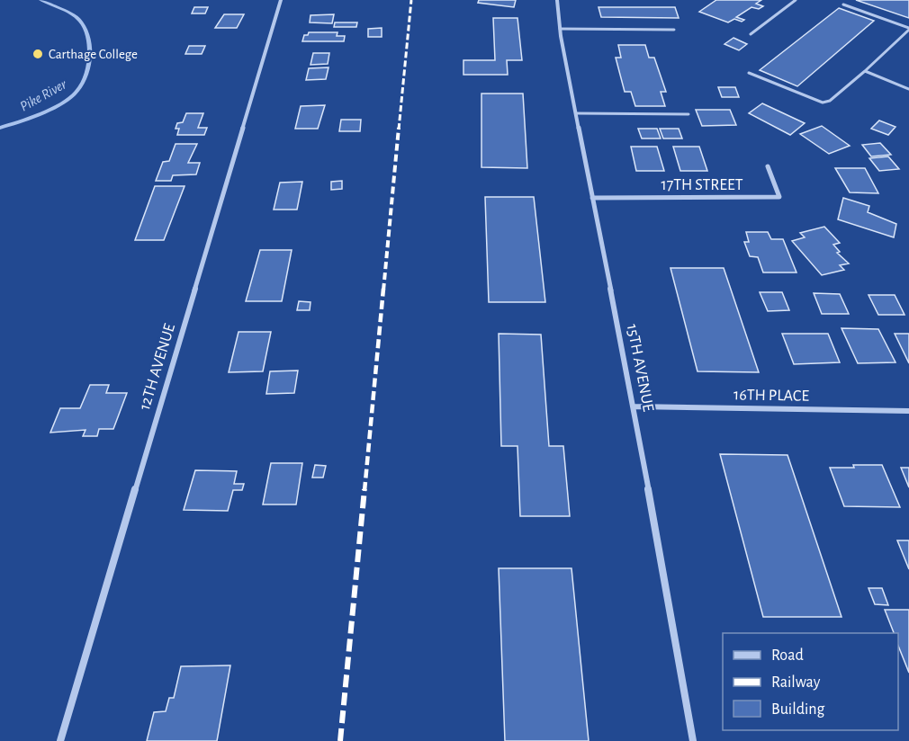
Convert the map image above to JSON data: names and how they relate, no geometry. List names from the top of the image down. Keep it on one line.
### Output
{"streets":{"street":["17TH STREET","12TH AVENUE","15TH AVENUE","16TH PLACE"]},"crossings":[["17TH STREET","15TH AVENUE"],["15TH AVENUE","16TH PLACE"]],"water":["Pike River"],"places":["Carthage College"],"legend":["Road","Railway","Building"]}
